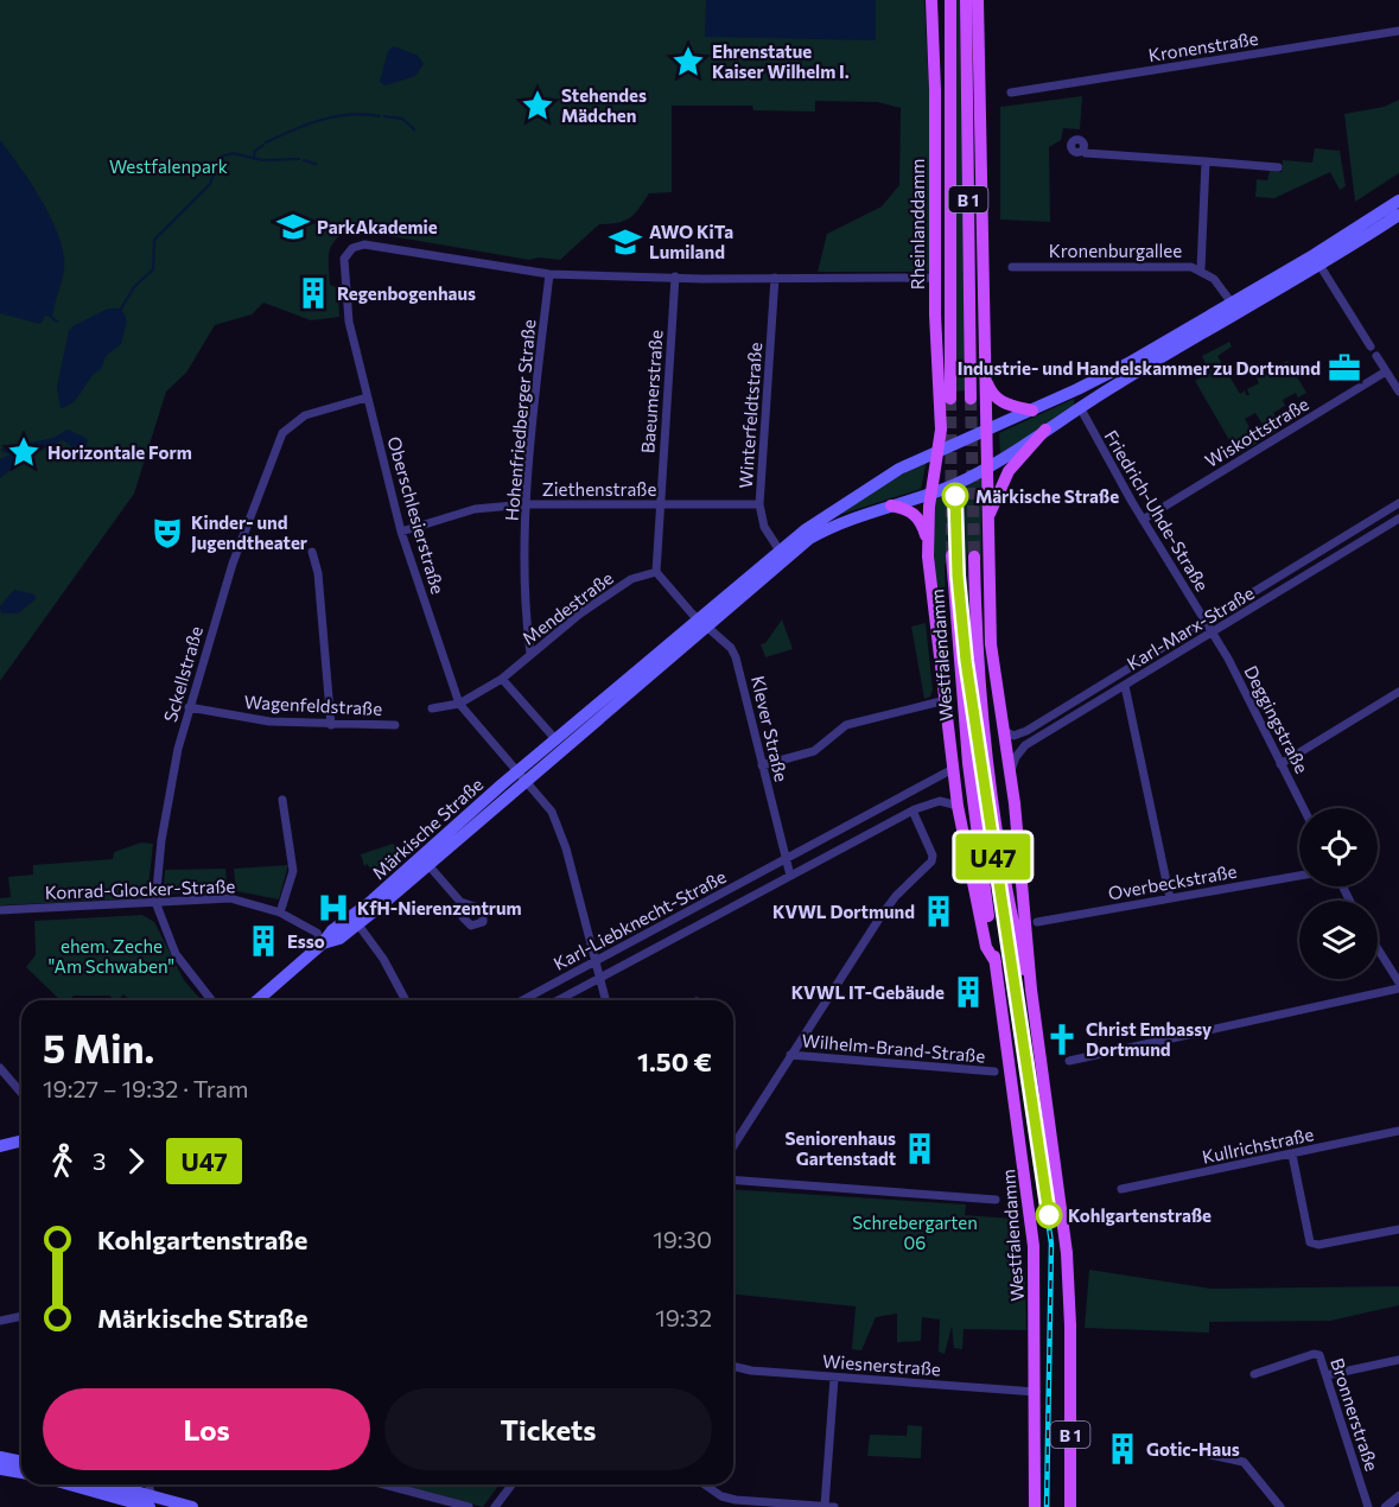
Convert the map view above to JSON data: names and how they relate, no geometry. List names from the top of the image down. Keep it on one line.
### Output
{"streets":{"main road":["B 1","Rheinlanddamm","Westfalendamm","Märkische Straße"],"street":["Kronenstraße","Kronenburgallee","Baeumerstraße","Winterfeldtstraße","Hohenfriedberger Straße","Wiskottstraße","Ziethenstraße","Friedrich-Uhde-Straße","Oberschlesierstraße","Mendestraße","Karl-Marx-Straße","Sckellstraße","Wagenfeldstraße","Deggingstraße","Klever Straße","Overbeckstraße","Konrad-Glocker-Straße","Karl-Liebknecht-Straße","Wilhelm-Brand-Straße","Kullrichstraße","Wiesnerstraße","Bronnerstraße"]},"crossings":[["Rheinlanddamm","Westfalendamm"],["Rheinlanddamm","Märkische Straße"],["Kronenburgallee","Märkische Straße"],["Baeumerstraße","Ziethenstraße"],["Baeumerstraße","Mendestraße"],["Winterfeldtstraße","Ziethenstraße"],["Winterfeldtstraße","Märkische Straße"],["Hohenfriedberger Straße","Ziethenstraße"],["Hohenfriedberger Straße","Oberschlesierstraße"],["Hohenfriedberger Straße","Mendestraße"],["Wiskottstraße","Friedrich-Uhde-Straße"],["Ziethenstraße","Oberschlesierstraße"],["Friedrich-Uhde-Straße","Karl-Marx-Straße"],["Friedrich-Uhde-Straße","Deggingstraße"],["Friedrich-Uhde-Straße","Märkische Straße"],["Oberschlesierstraße","Mendestraße"],["Oberschlesierstraße","Sckellstraße"],["Oberschlesierstraße","Märkische Straße"],["Oberschlesierstraße","Karl-Liebknecht-Straße"],["Karl-Marx-Straße","Westfalendamm"],["Karl-Marx-Straße","Deggingstraße"],["Westfalendamm","Märkische Straße"],["Westfalendamm","Karl-Liebknecht-Straße"],["Westfalendamm","Wiesnerstraße"],["Sckellstraße","Wagenfeldstraße"],["Sckellstraße","Konrad-Glocker-Straße"],["Klever Straße","Märkische Straße"],["Klever Straße","Karl-Liebknecht-Straße"],["Märkische Straße","Konrad-Glocker-Straße"]],"parks":["Westfalenpark","ehem. Zeche \"Am Schwaben\"","Schrebergarten 06"],"places":{"place":["Ehrenstatue Kaiser Wilhelm I.","Stehendes Mädchen","Horizontale Form"],"school or university":["ParkAkademie","AWO KiTa Lumiland"],"building":["Regenbogenhaus","KVWL Dortmund","Esso","KVWL IT-Gebäude","Seniorenhaus Gartenstadt","Gotic-Haus"],"office":["Industrie- und Handelskammer zu Dortmund"],"other":["Märkische Straße","Kohlgartenstraße"],"theatre":["Kinder- und Jugendtheater"],"hospital":["KfH-Nierenzentrum"],"church":["Christ Embassy Dortmund"]},"lines":["tram line U47"],"page":{"on_map":"U47","heading":["5 Min.","19:27 – 19:32 · Tram","1.50 €"],"legs":["3","U47"],"list":[{"name":"Kohlgartenstraße","value":"19:30"},{"name":"Märkische Straße","value":"19:32"}],"buttons":["Los","Tickets"]}}
